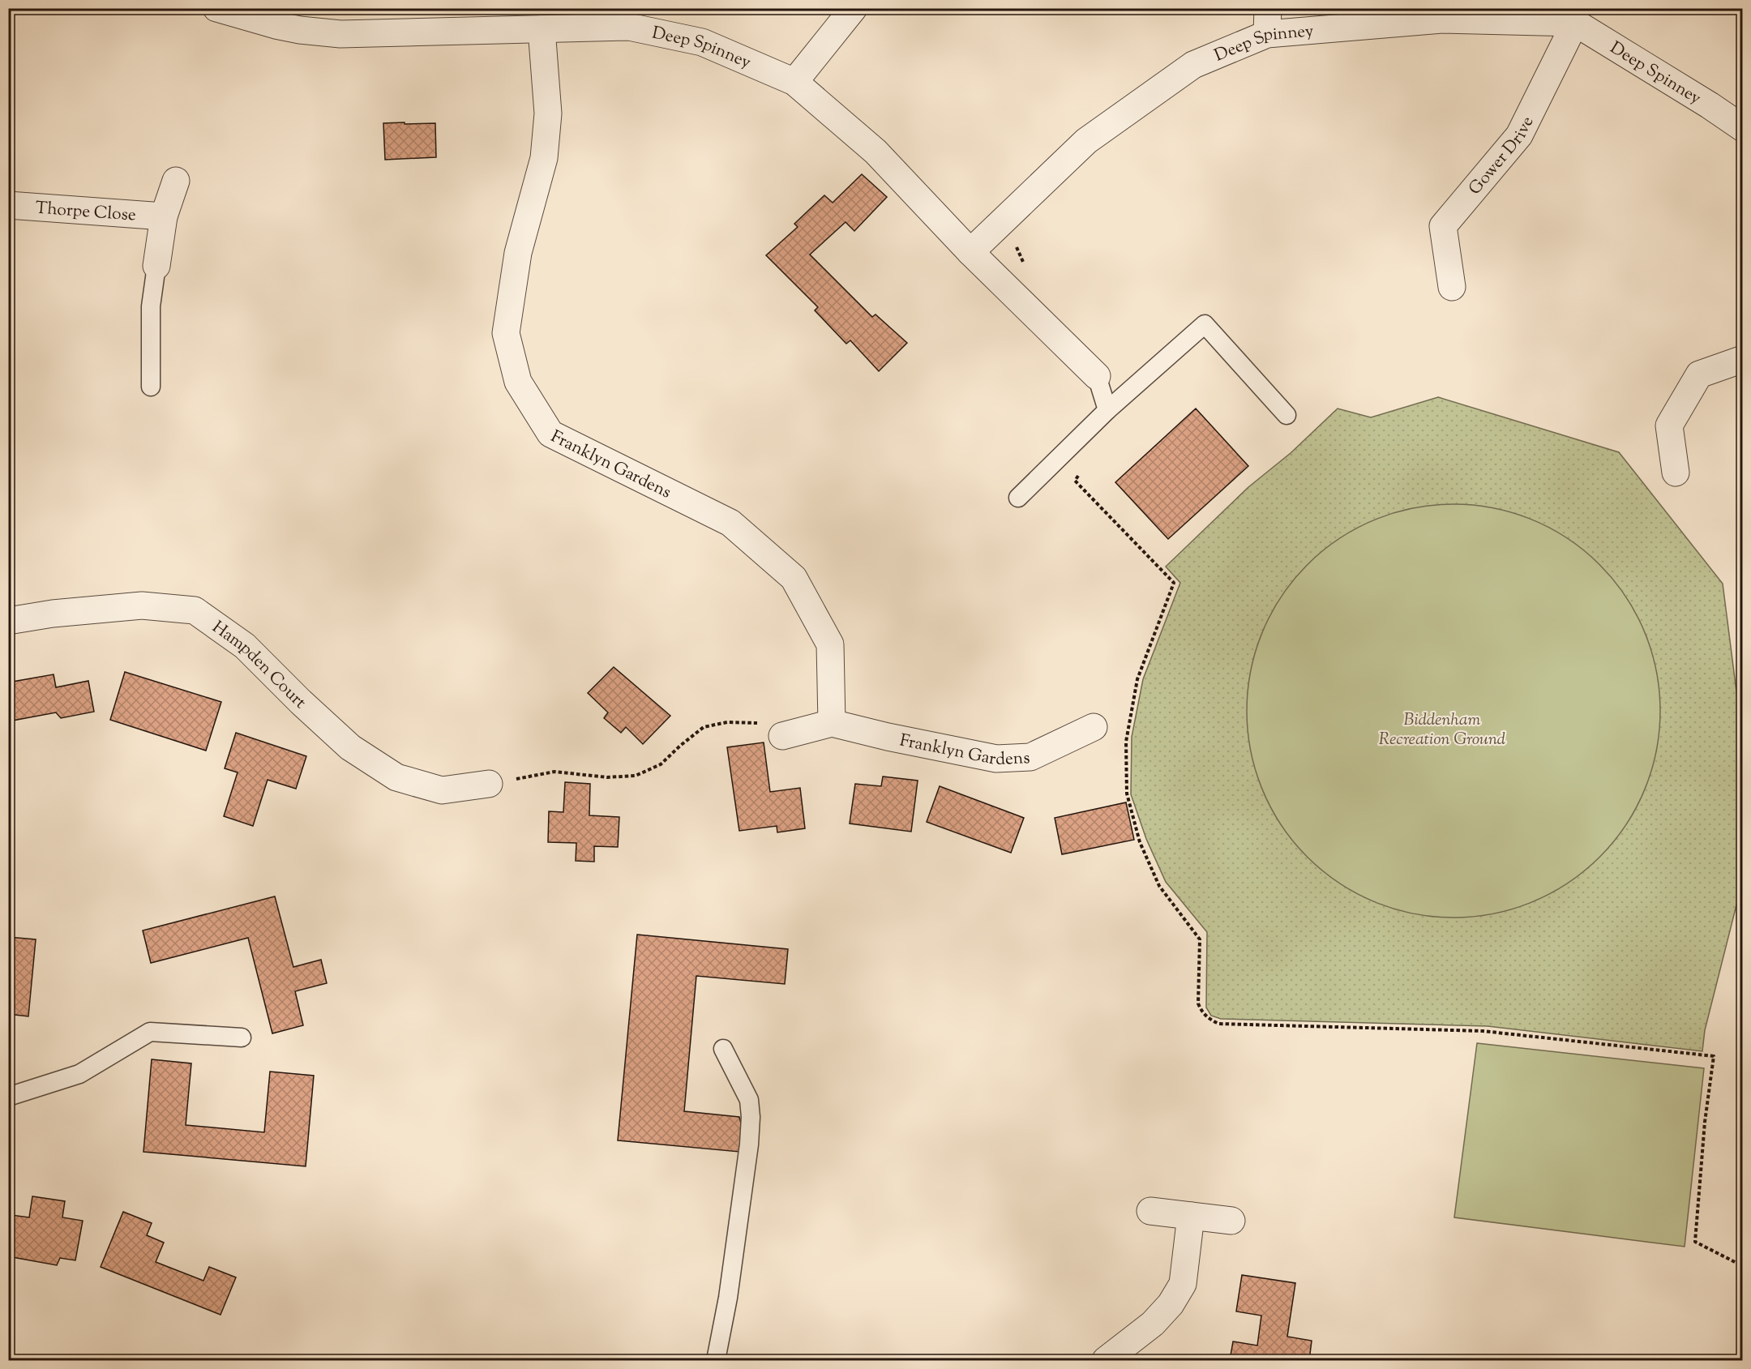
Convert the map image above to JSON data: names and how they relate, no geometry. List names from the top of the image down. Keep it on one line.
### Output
{"streets":{"street":["Deep Spinney","Gower Drive","Thorpe Close","Franklyn Gardens","Hampden Court"]},"crossings":[["Deep Spinney","Gower Drive"],["Deep Spinney","Franklyn Gardens"]],"parks":["Biddenham Recreation Ground"]}
